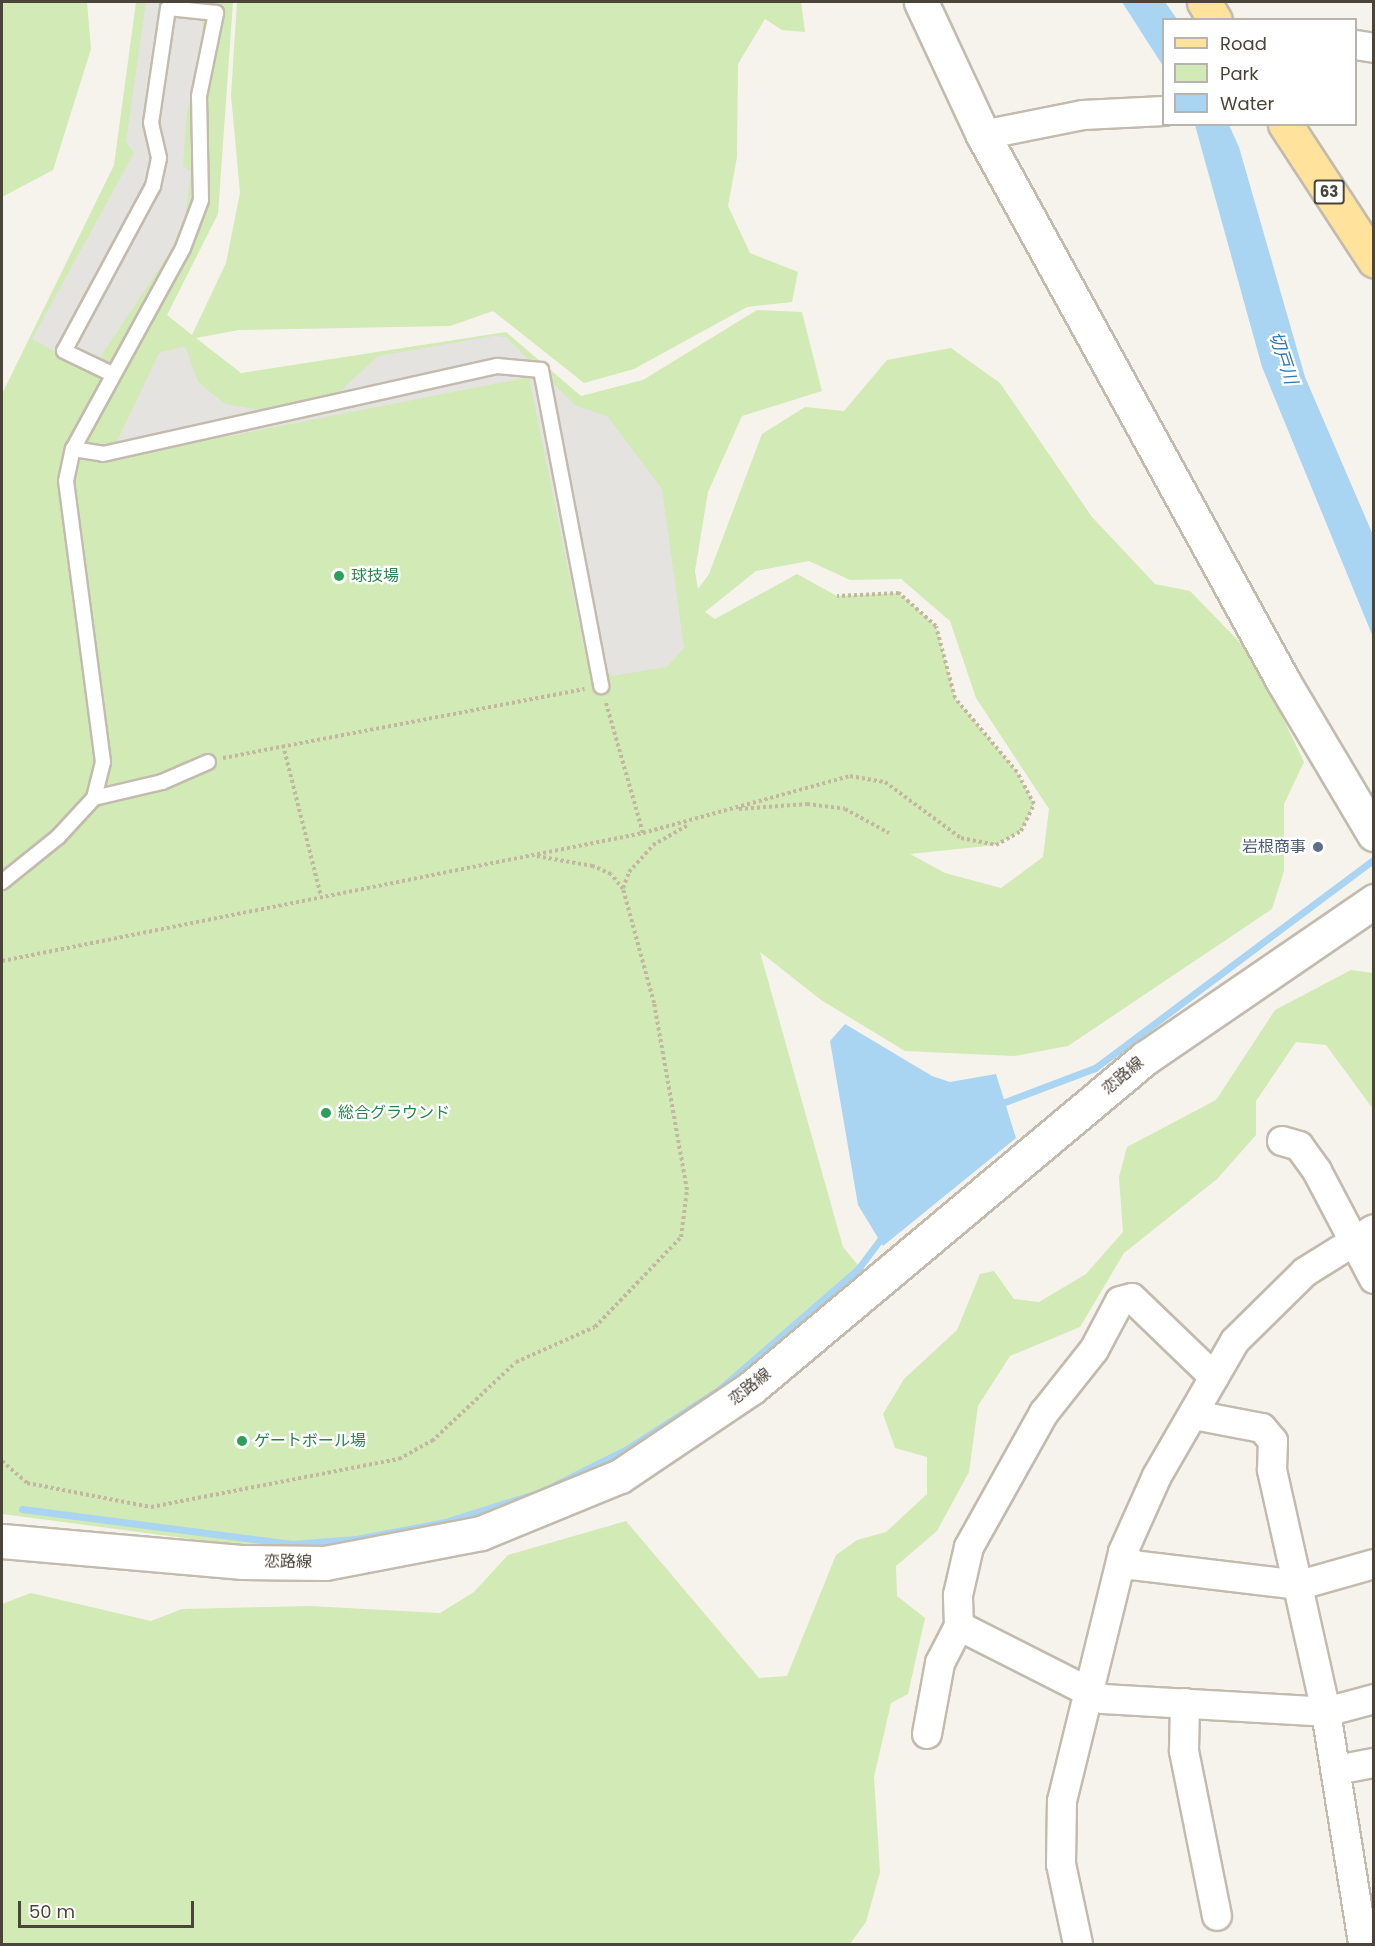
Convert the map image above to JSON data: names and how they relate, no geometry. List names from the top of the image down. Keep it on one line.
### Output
{"streets":{"main road":["63"],"street":["恋路線"]},"water":["切戸川"],"places":["球技場","岩根商事","総合グラウンド","ゲートボール場"],"legend":["Road","Park","Water"],"scale_bar":"50 m"}
